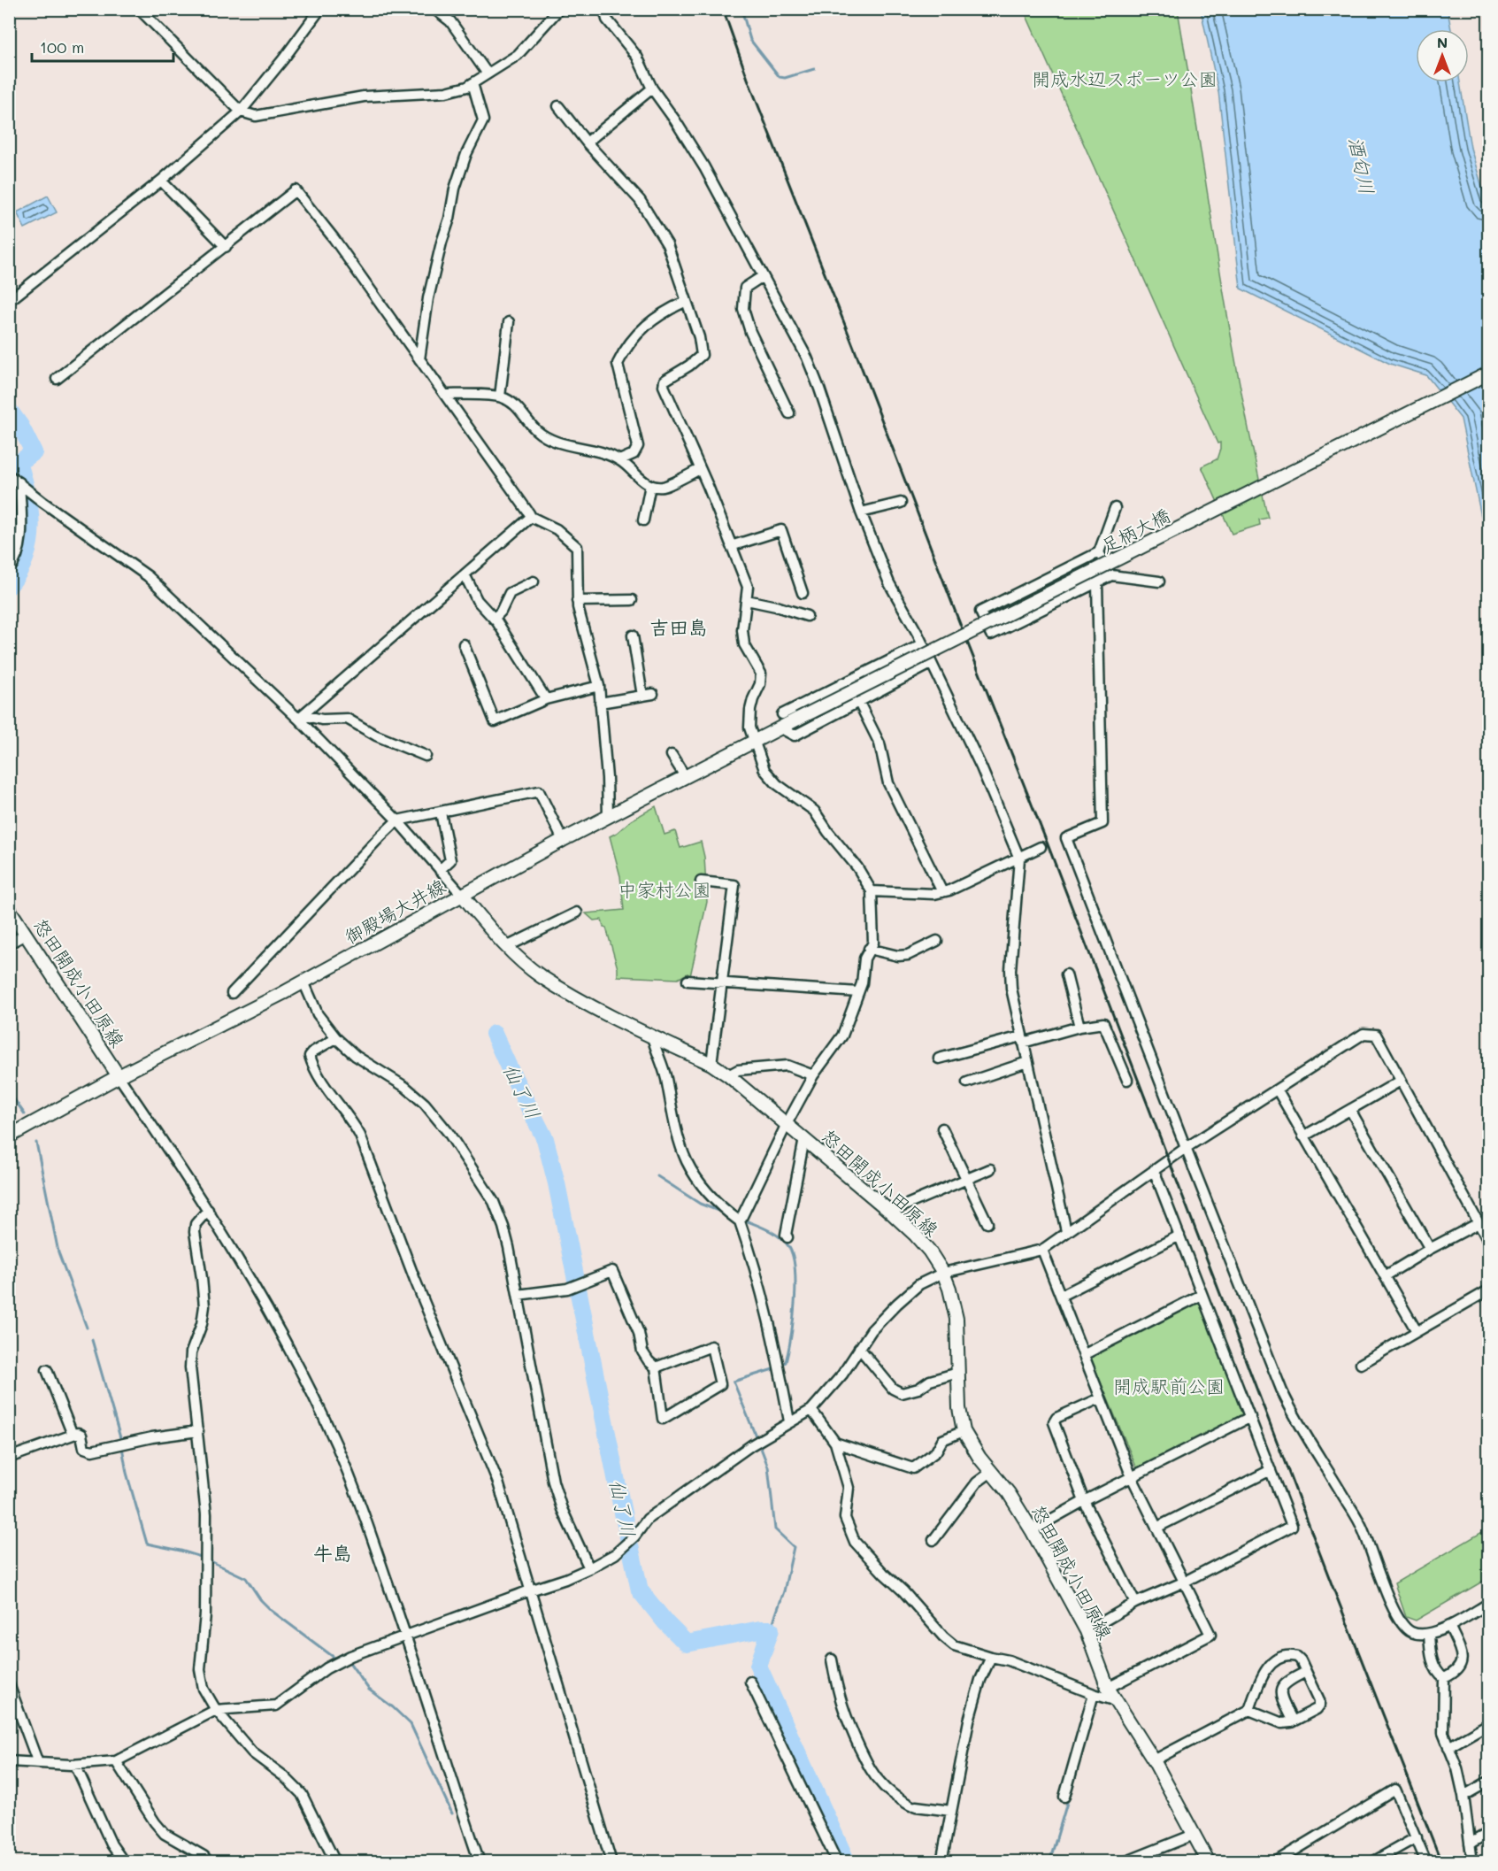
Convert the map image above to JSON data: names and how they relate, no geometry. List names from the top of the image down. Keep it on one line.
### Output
{"streets":{"main road":["足柄大橋","御殿場大井線","怒田開成小田原線"]},"crossings":[["足柄大橋","御殿場大井線"],["御殿場大井線","怒田開成小田原線"]],"districts":["吉田島","牛島"],"water":["酒匂川","仙了川"],"parks":["開成水辺スポーツ公園","中家村公園","開成駅前公園"],"scale_bar":"100 m","north":"top"}
